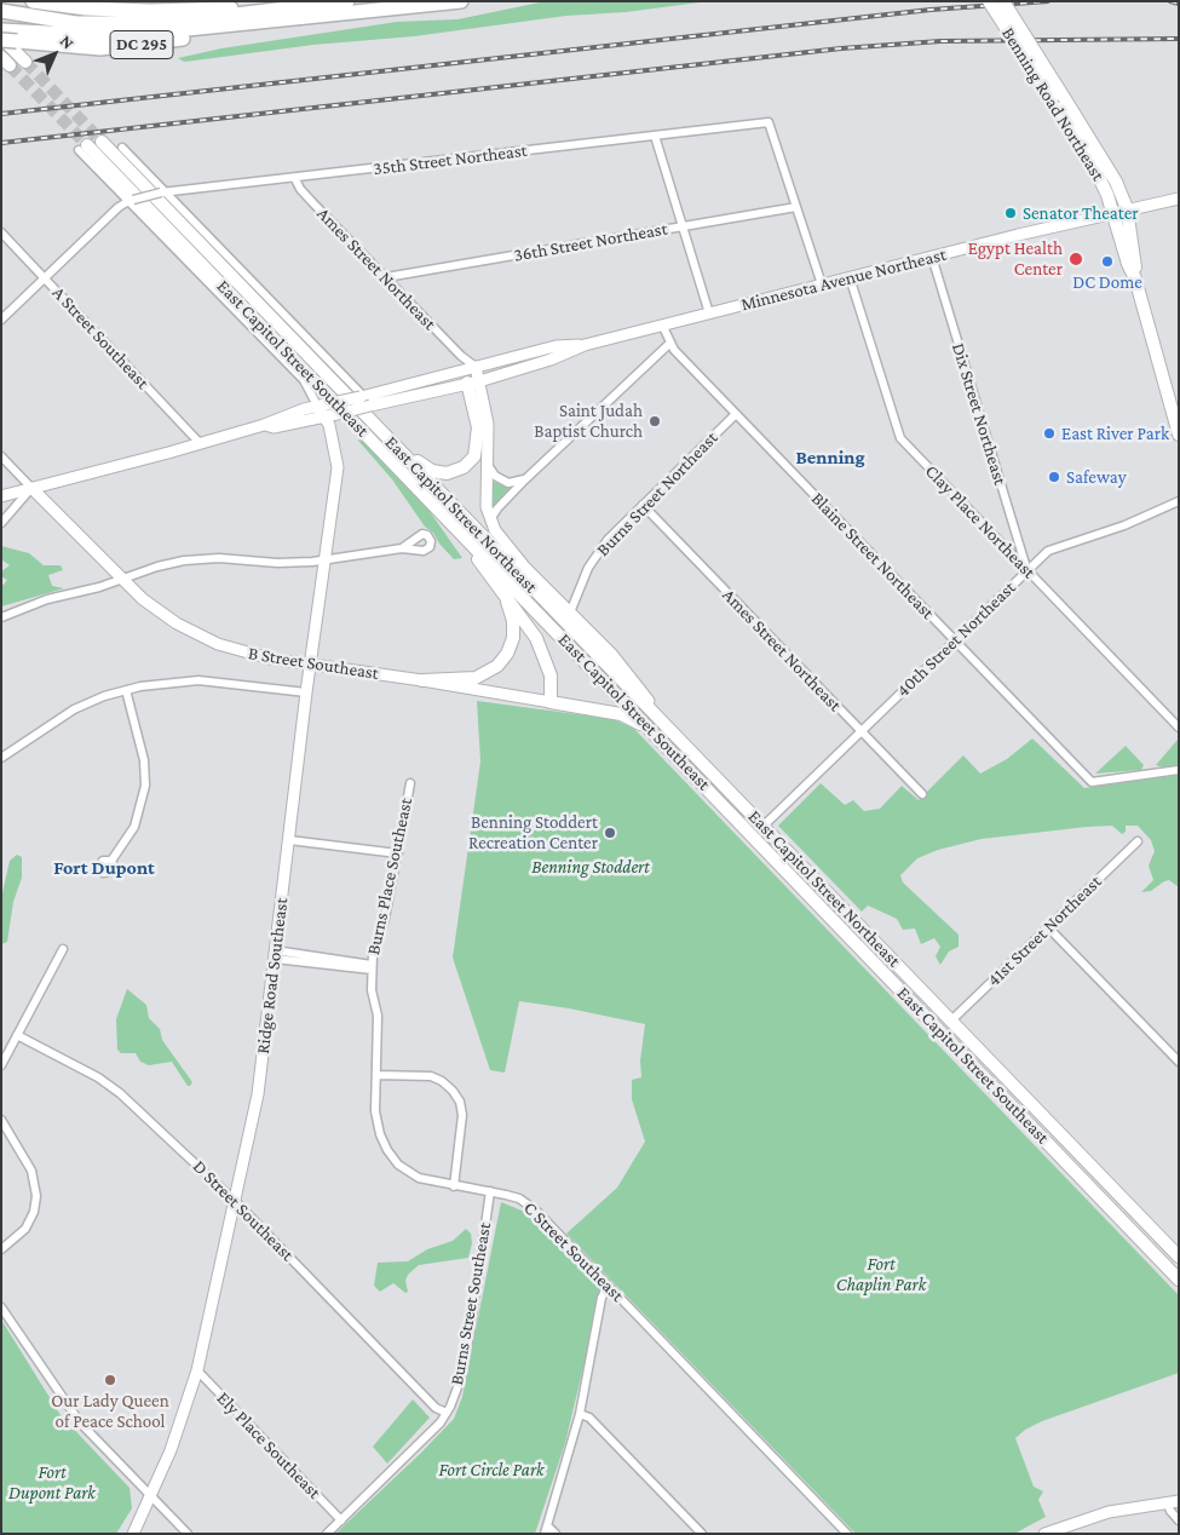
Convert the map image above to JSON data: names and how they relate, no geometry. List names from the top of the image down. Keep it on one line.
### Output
{"streets":{"highway":["DC 295"],"main road":["Benning Road Northeast","Minnesota Avenue Northeast","East Capitol Street Southeast","East Capitol Street Northeast","B Street Southeast","Ridge Road Southeast"],"street":["35th Street Northeast","36th Street Northeast","Ames Street Northeast","A Street Southeast","Dix Street Northeast","Burns Street Northeast","Clay Place Northeast","Blaine Street Northeast","40th Street Northeast","Burns Place Southeast","41st Street Northeast","D Street Southeast","C Street Southeast","Burns Street Southeast","Ely Place Southeast"]},"crossings":[["Benning Road Northeast","Minnesota Avenue Northeast"],["35th Street Northeast","36th Street Northeast"],["35th Street Northeast","Ames Street Northeast"],["35th Street Northeast","East Capitol Street Southeast"],["36th Street Northeast","Ames Street Northeast"],["Ames Street Northeast","Minnesota Avenue Northeast"],["Ames Street Northeast","Burns Street Northeast"],["Ames Street Northeast","40th Street Northeast"],["Minnesota Avenue Northeast","East Capitol Street Southeast"],["Minnesota Avenue Northeast","Dix Street Northeast"],["Minnesota Avenue Northeast","East Capitol Street Northeast"],["Minnesota Avenue Northeast","Clay Place Northeast"],["Minnesota Avenue Northeast","Blaine Street Northeast"],["Minnesota Avenue Northeast","Ridge Road Southeast"],["East Capitol Street Southeast","East Capitol Street Northeast"],["East Capitol Street Southeast","Ridge Road Southeast"],["Dix Street Northeast","Clay Place Northeast"],["Dix Street Northeast","40th Street Northeast"],["Burns Street Northeast","East Capitol Street Northeast"],["Burns Street Northeast","Blaine Street Northeast"],["East Capitol Street Northeast","40th Street Northeast"],["East Capitol Street Northeast","41st Street Northeast"],["Clay Place Northeast","40th Street Northeast"],["Blaine Street Northeast","40th Street Northeast"],["B Street Southeast","Ridge Road Southeast"],["Burns Place Southeast","C Street Southeast"],["Ridge Road Southeast","D Street Southeast"],["Ridge Road Southeast","Ely Place Southeast"],["D Street Southeast","Burns Street Southeast"],["C Street Southeast","Burns Street Southeast"],["Burns Street Southeast","Ely Place Southeast"]],"districts":["Benning","Fort Dupont"],"parks":["Benning Stoddert","Fort Chaplin Park","Fort Circle Park","Fort Dupont Park"],"places":["Senator Theater","Egypt Health Center","DC Dome","Saint Judah Baptist Church","East River Park","Safeway","Benning Stoddert Recreation Center","Our Lady Queen of Peace School"],"north":"top right"}
